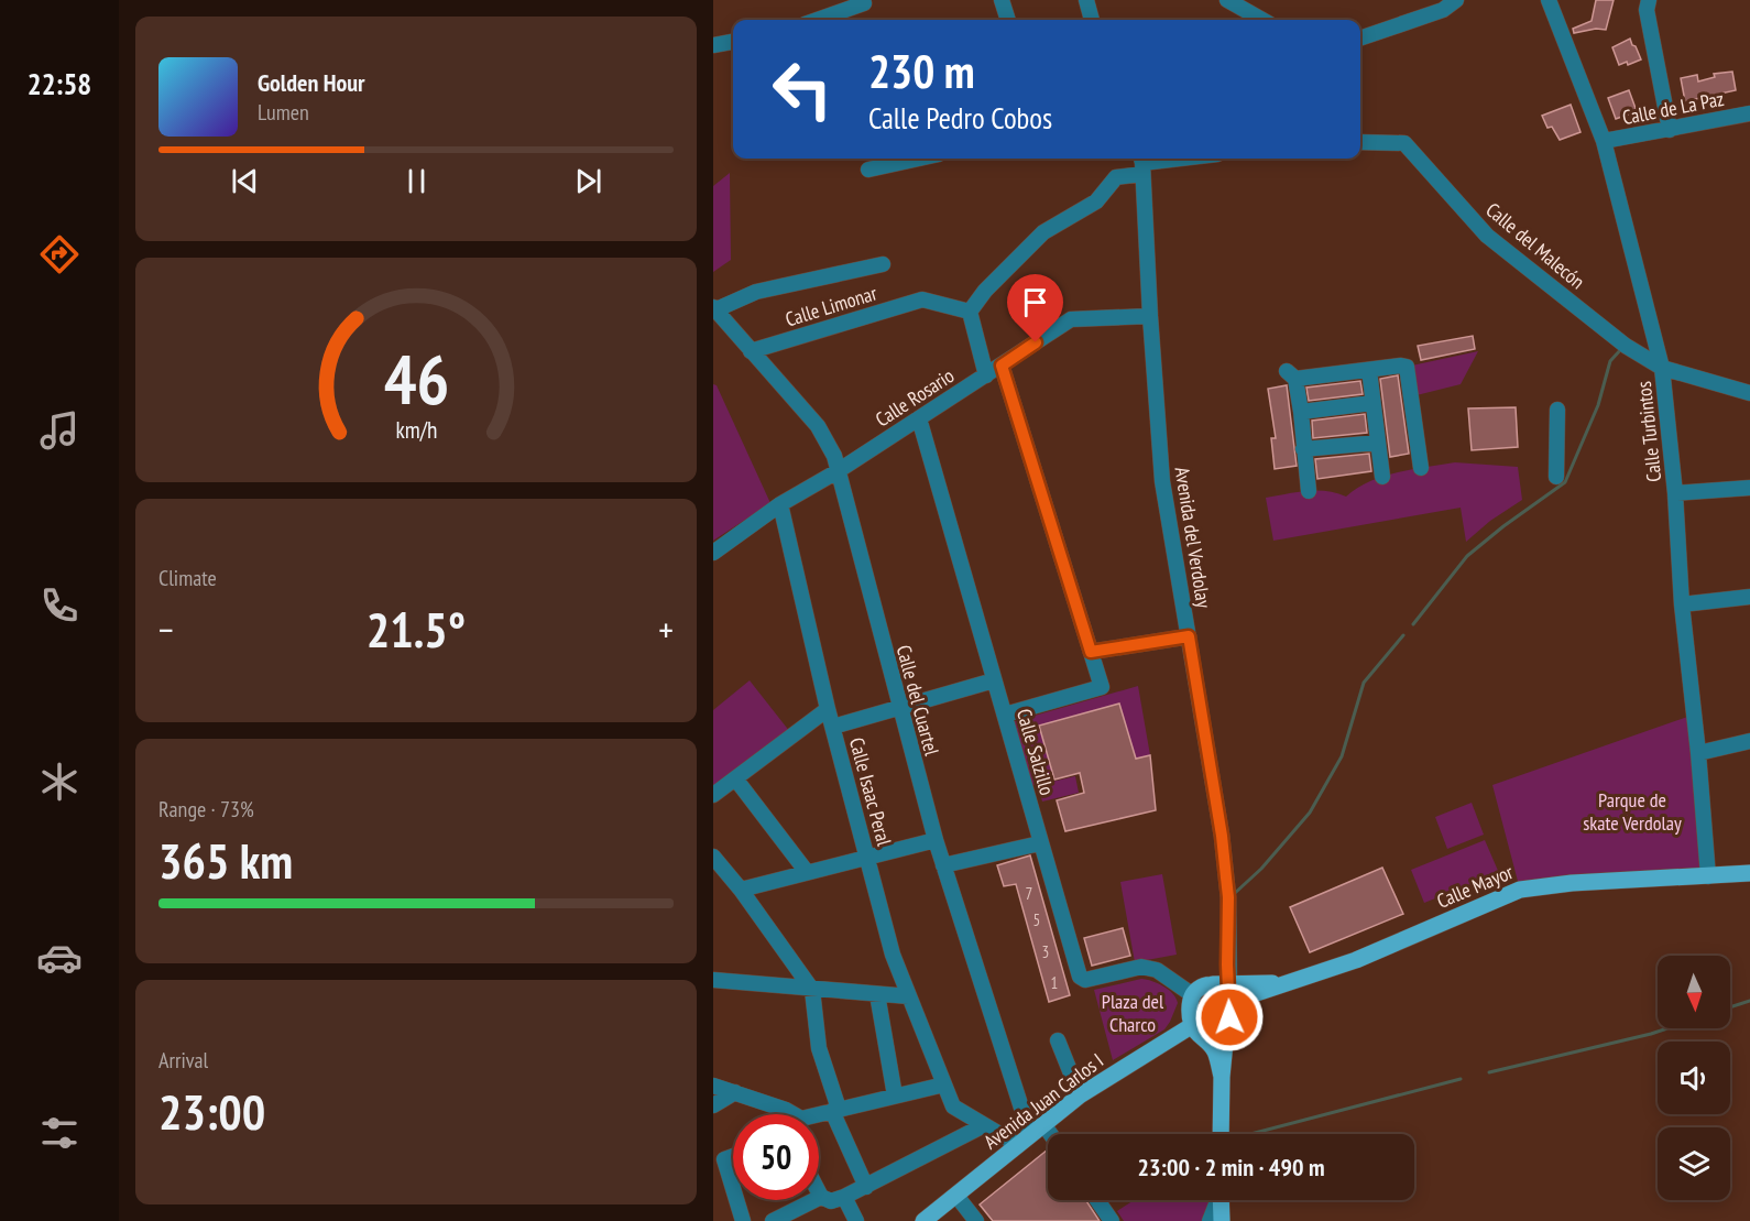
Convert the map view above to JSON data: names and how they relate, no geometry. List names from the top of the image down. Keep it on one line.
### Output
{"streets":{"main road":["Calle Mayor","Avenida Juan Carlos I"],"street":["Calle de La Paz","Calle del Malecón","Calle Limonar","Calle Rosario","Calle Turbintos","Avenida del Verdolay","Calle del Cuartel","Calle Salzillo","Calle Isaac Peral"]},"crossings":[["Calle de La Paz","Calle Turbintos"],["Calle del Malecón","Calle Turbintos"],["Calle Limonar","Calle del Cuartel"],["Calle Rosario","Avenida del Verdolay"],["Calle Rosario","Calle del Cuartel"],["Calle Rosario","Calle Salzillo"],["Calle Rosario","Calle Isaac Peral"],["Calle Turbintos","Calle Mayor"],["Avenida del Verdolay","Calle Mayor"],["Calle del Cuartel","Calle Isaac Peral"],["Calle del Cuartel","Avenida Juan Carlos I"],["Calle Isaac Peral","Avenida Juan Carlos I"]],"parks":["Parque de skate Verdolay","Plaza del Charco"],"house_numbers":["7","5","3","1"],"north":"bottom","page":{"tabs":"22:58","turn":["230 m","Calle Pedro Cobos"],"song":["Golden Hour","Lumen"],"tile":["Climate",["Range · 73%","365 km"],["Arrival","23:00"]],"heat":["−","21.5°","+"],"limit":"50","trip":"23:00 · 2 min · 490 m","gauge":["46","km/h"]}}
